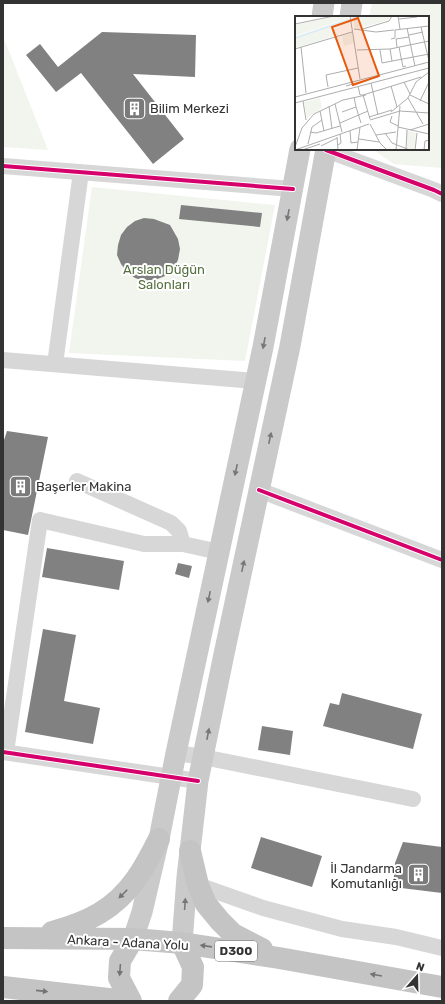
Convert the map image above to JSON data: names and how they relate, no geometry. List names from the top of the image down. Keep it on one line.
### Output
{"streets":{"highway":["Ankara - Adana Yolu","D300"]},"one_way":["Ankara - Adana Yolu"],"parks":["Arslan Düğün Salonları"],"places":{"building":["Bilim Merkezi","Başerler Makina","İl Jandarma Komutanlığı"]},"north":"top"}
